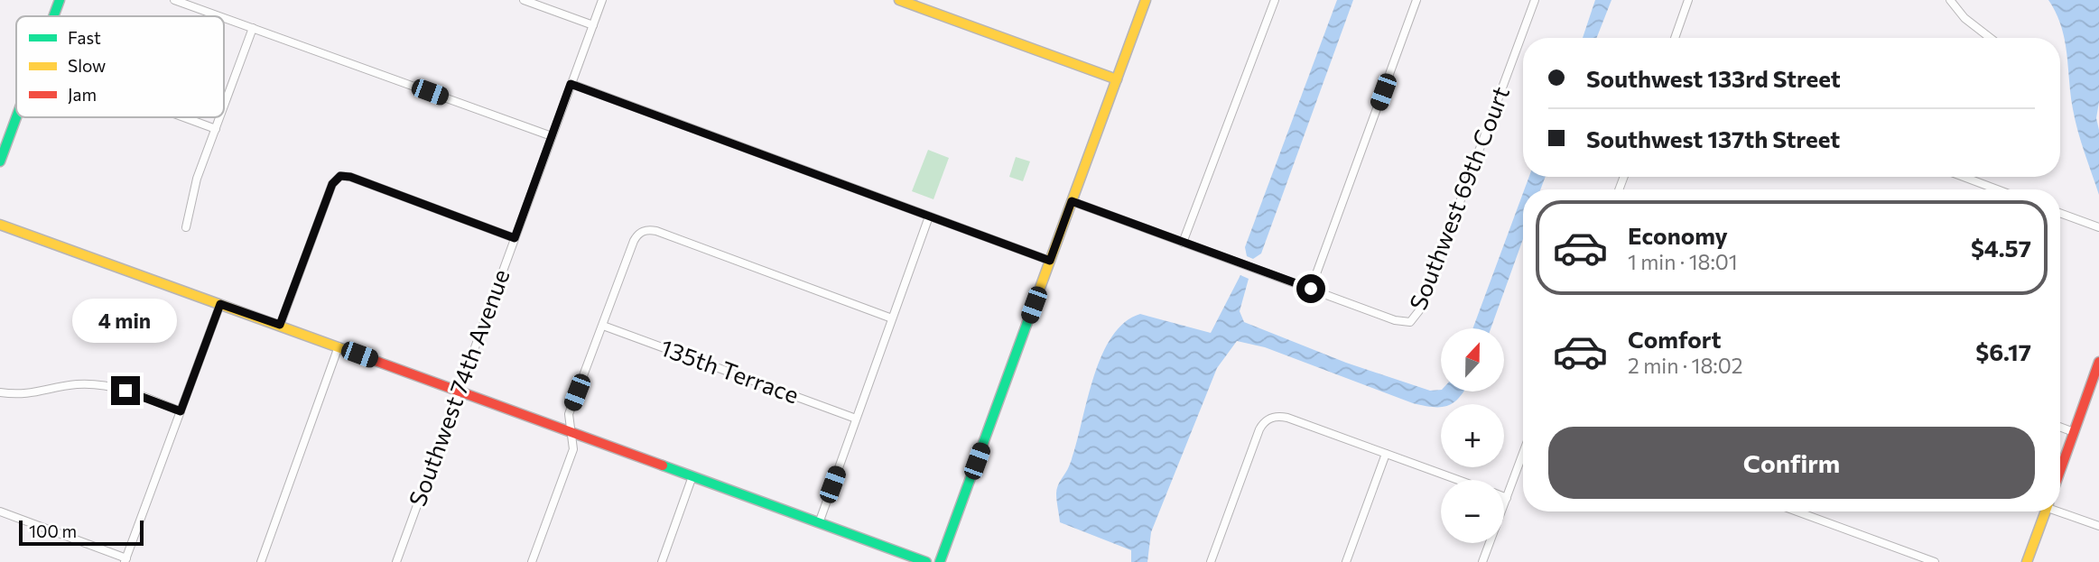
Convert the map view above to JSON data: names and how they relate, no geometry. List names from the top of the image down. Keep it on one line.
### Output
{"streets":{"street":["Southwest 69th Court","135th Terrace","Southwest 74th Avenue"]},"legend":["Fast","Slow","Jam"],"scale_bar":"100 m","north":"top","page":{"banner":["Southwest 133rd Street","Southwest 137th Street"],"list":[{"name":"Economy","note":"1 min · 18:01","value":"$4.57"},{"name":"Comfort","note":"2 min · 18:02","value":"$6.17"}],"bubble":"4 min","map_buttons":["+","−"],"buttons":"Confirm","scale":"100 m"}}
